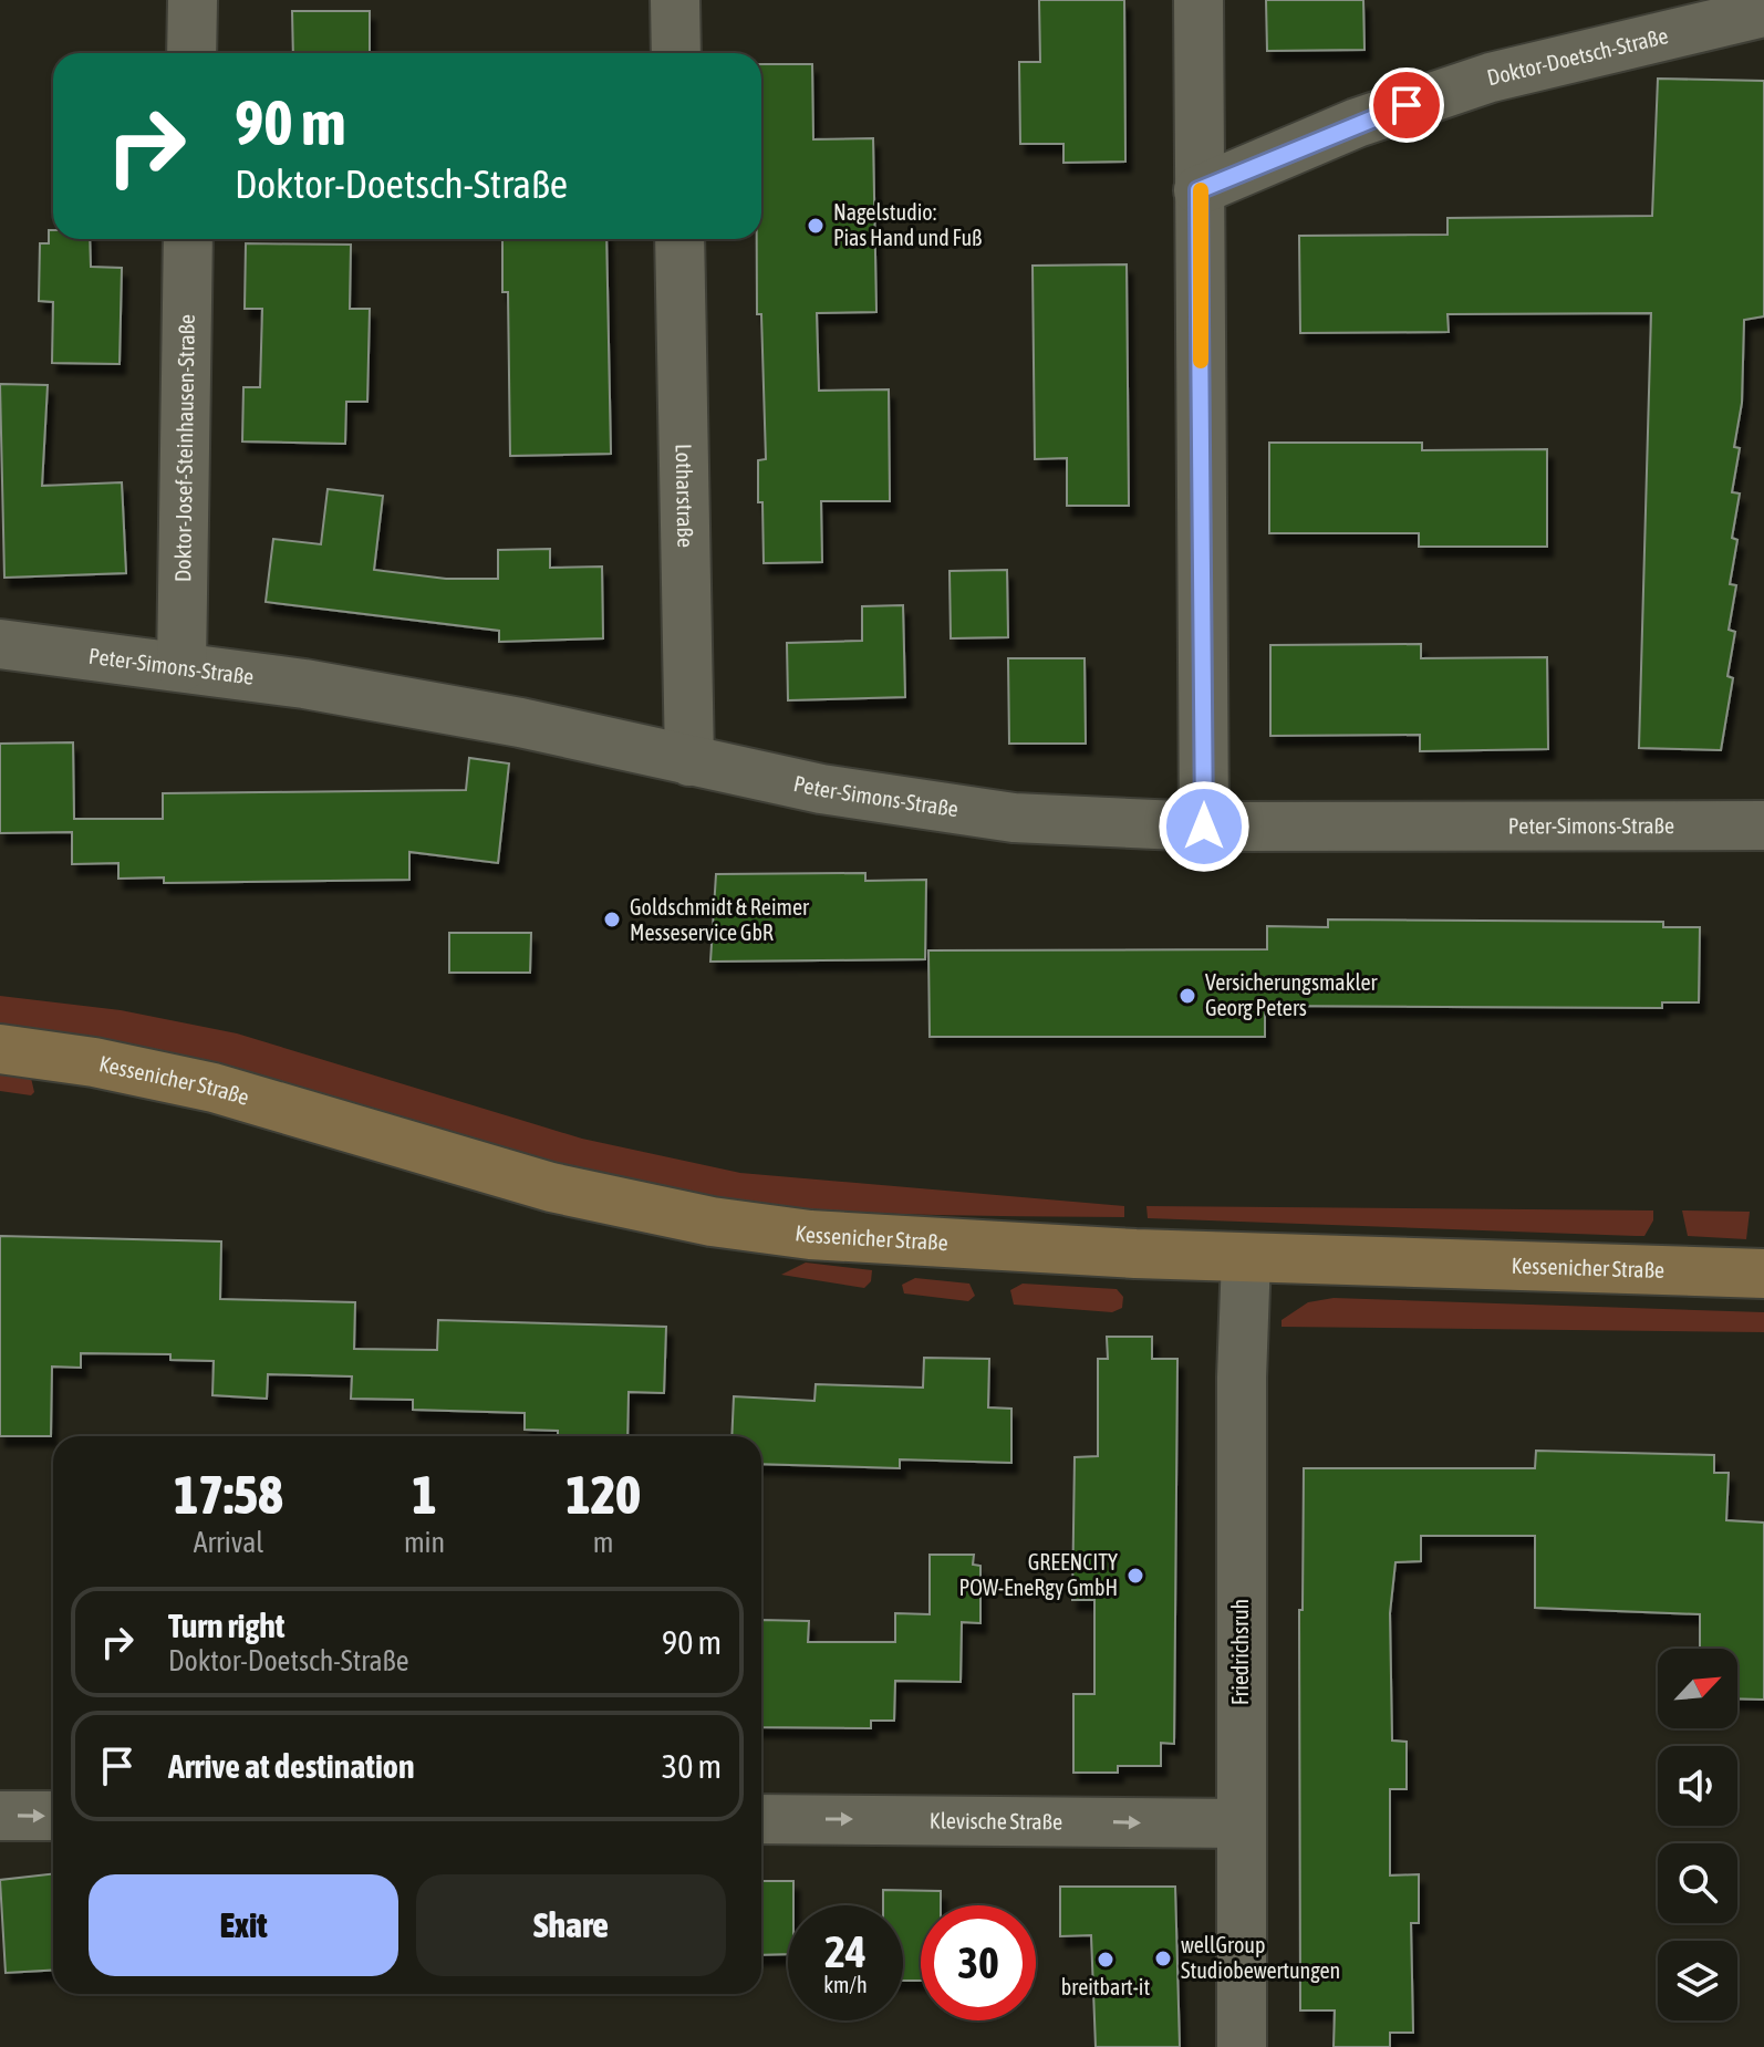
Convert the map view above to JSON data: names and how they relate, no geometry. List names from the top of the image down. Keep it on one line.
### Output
{"streets":{"main road":["Kessenicher Straße"],"street":["Doktor-Doetsch-Straße","Doktor-Josef-Steinhausen-Straße","Lotharstraße","Peter-Simons-Straße","Friedrichsruh","Klevische Straße"]},"crossings":[["Doktor-Josef-Steinhausen-Straße","Peter-Simons-Straße"],["Lotharstraße","Peter-Simons-Straße"],["Kessenicher Straße","Friedrichsruh"],["Friedrichsruh","Klevische Straße"]],"one_way":["Klevische Straße"],"places":["Nagelstudio: Pias Hand und Fuß","Goldschmidt & Reimer Messeservice GbR","Versicherungsmakler Georg Peters","GREENCITY POW-EneRgy GmbH","wellGroup Studiobewertungen","breitbart-it"],"north":"top right","page":{"turn":["90 m","Doktor-Doetsch-Straße"],"eta":["17:58","Arrival","1","min","120","m"],"list":[{"name":"Turn right","note":"Doktor-Doetsch-Straße","value":"90 m"},{"name":"Arrive at destination","value":"30 m"}],"buttons":["Exit","Share"],"speed":"24 km/h","limit":"30"}}
